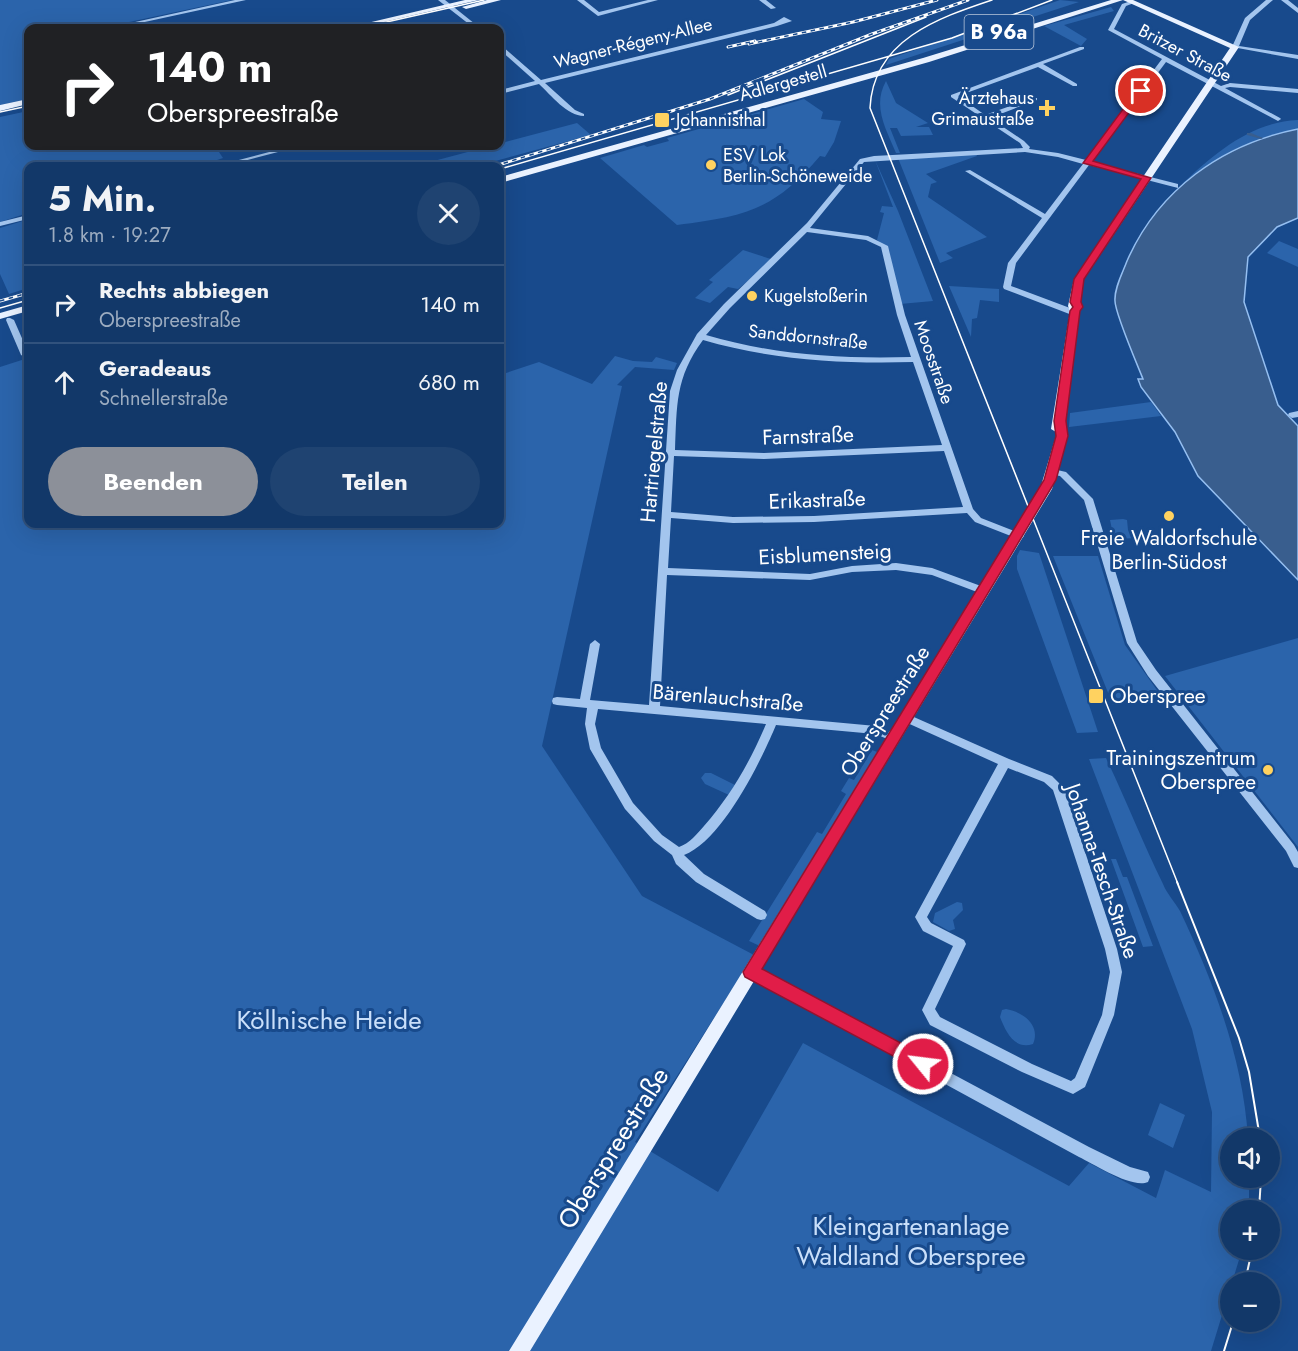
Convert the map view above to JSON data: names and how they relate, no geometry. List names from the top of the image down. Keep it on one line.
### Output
{"streets":{"main road":["B 96a","Adlergestell","Oberspreestraße"],"street":["Wagner-Régeny-Allee","Britzer Straße","Sanddornstraße","Moosstraße","Farnstraße","Hartriegelstraße","Erikastraße","Eisblumensteig","Bärenlauchstraße","Johanna-Tesch-Straße"]},"crossings":[["B 96a","Adlergestell"],["Britzer Straße","Oberspreestraße"],["Sanddornstraße","Moosstraße"],["Sanddornstraße","Hartriegelstraße"],["Moosstraße","Farnstraße"],["Moosstraße","Hartriegelstraße"],["Moosstraße","Erikastraße"],["Farnstraße","Hartriegelstraße"],["Hartriegelstraße","Erikastraße"],["Hartriegelstraße","Eisblumensteig"],["Hartriegelstraße","Bärenlauchstraße"],["Hartriegelstraße","Oberspreestraße"],["Eisblumensteig","Oberspreestraße"],["Bärenlauchstraße","Oberspreestraße"],["Oberspreestraße","Johanna-Tesch-Straße"]],"parks":["Köllnische Heide","Kleingartenanlage Waldland Oberspree"],"places":{"health":["Ärztehaus Grimaustraße"],"transit":["Johannisthal","Oberspree"],"other":["ESV Lok Berlin-Schöneweide","Kugelstoßerin","Freie Waldorfschule Berlin-Südost","Trainingszentrum Oberspree"]},"page":{"turn":["140 m","Oberspreestraße"],"heading":["5 Min.","1.8 km · 19:27"],"list":[{"name":"Rechts abbiegen","note":"Oberspreestraße","value":"140 m"},{"name":"Geradeaus","note":"Schnellerstraße","value":"680 m"}],"buttons":["Beenden","Teilen"],"map_buttons":["+","−"]}}
